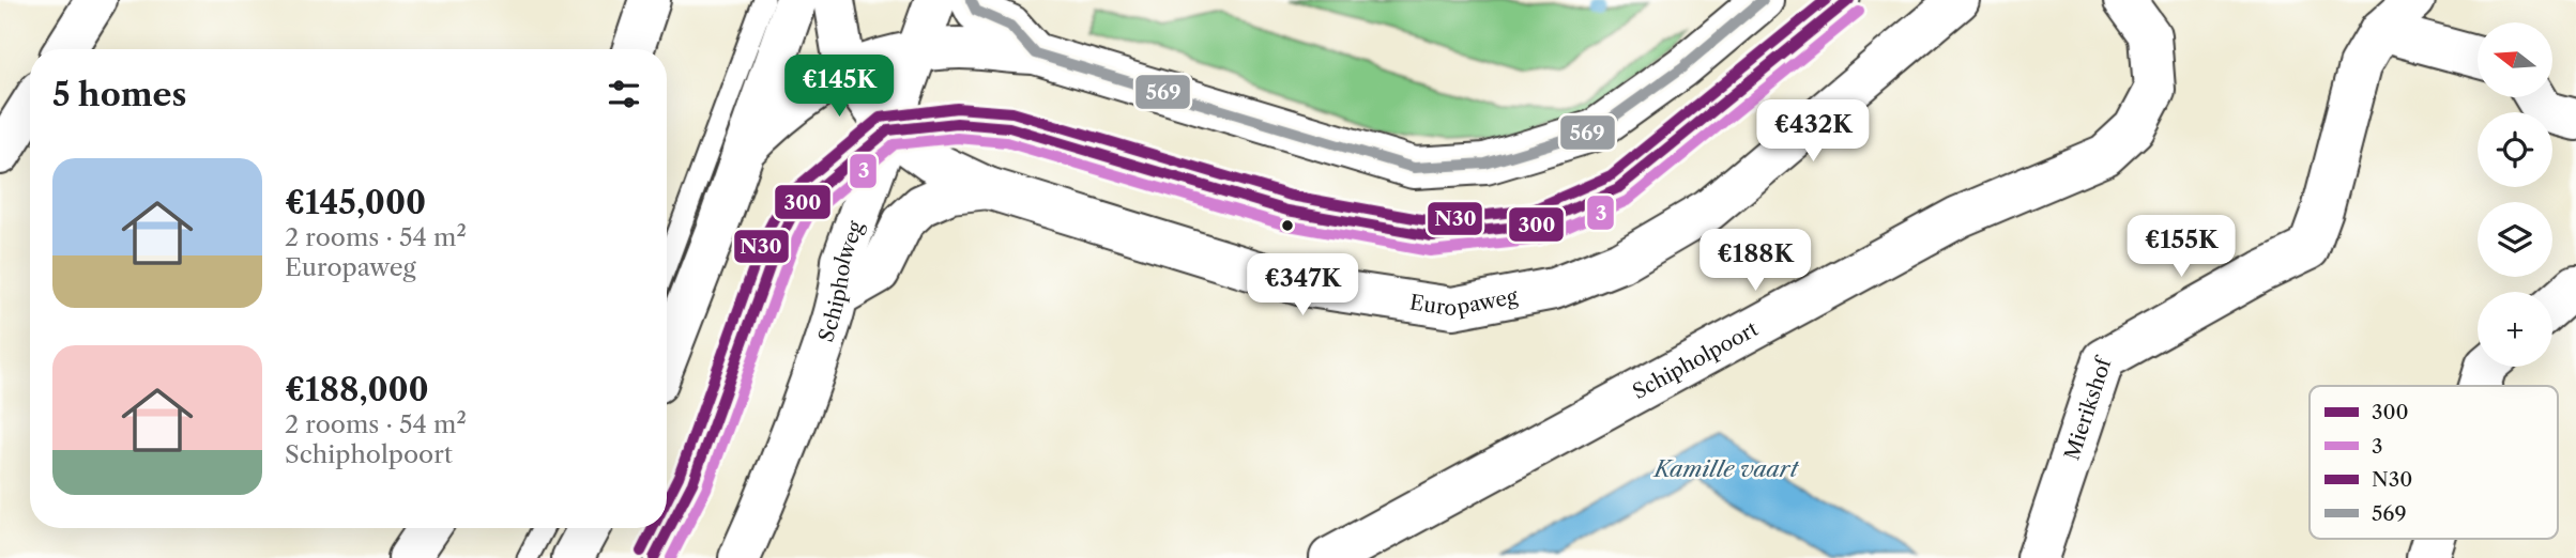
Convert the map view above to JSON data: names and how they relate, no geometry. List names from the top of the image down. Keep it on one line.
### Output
{"streets":{"main road":["Schipholweg","Europaweg","Schipholpoort","Mierikshof"]},"crossings":[["Schipholweg","Europaweg"]],"water":["Kamille vaart"],"lines":["transit line 300","transit line N30","transit line 569","transit line 3"],"legend":["300","3","N30","569"],"north":"left","page":{"map_buttons":"+","heading":"5 homes","price":["€145K","€432K","€155K","€188K","€347K"],"list":[{"name":"€145,000","note":"2 rooms · 54 m² · Europaweg"},{"name":"€188,000","note":"2 rooms · 54 m² · Schipholpoort"}]}}
